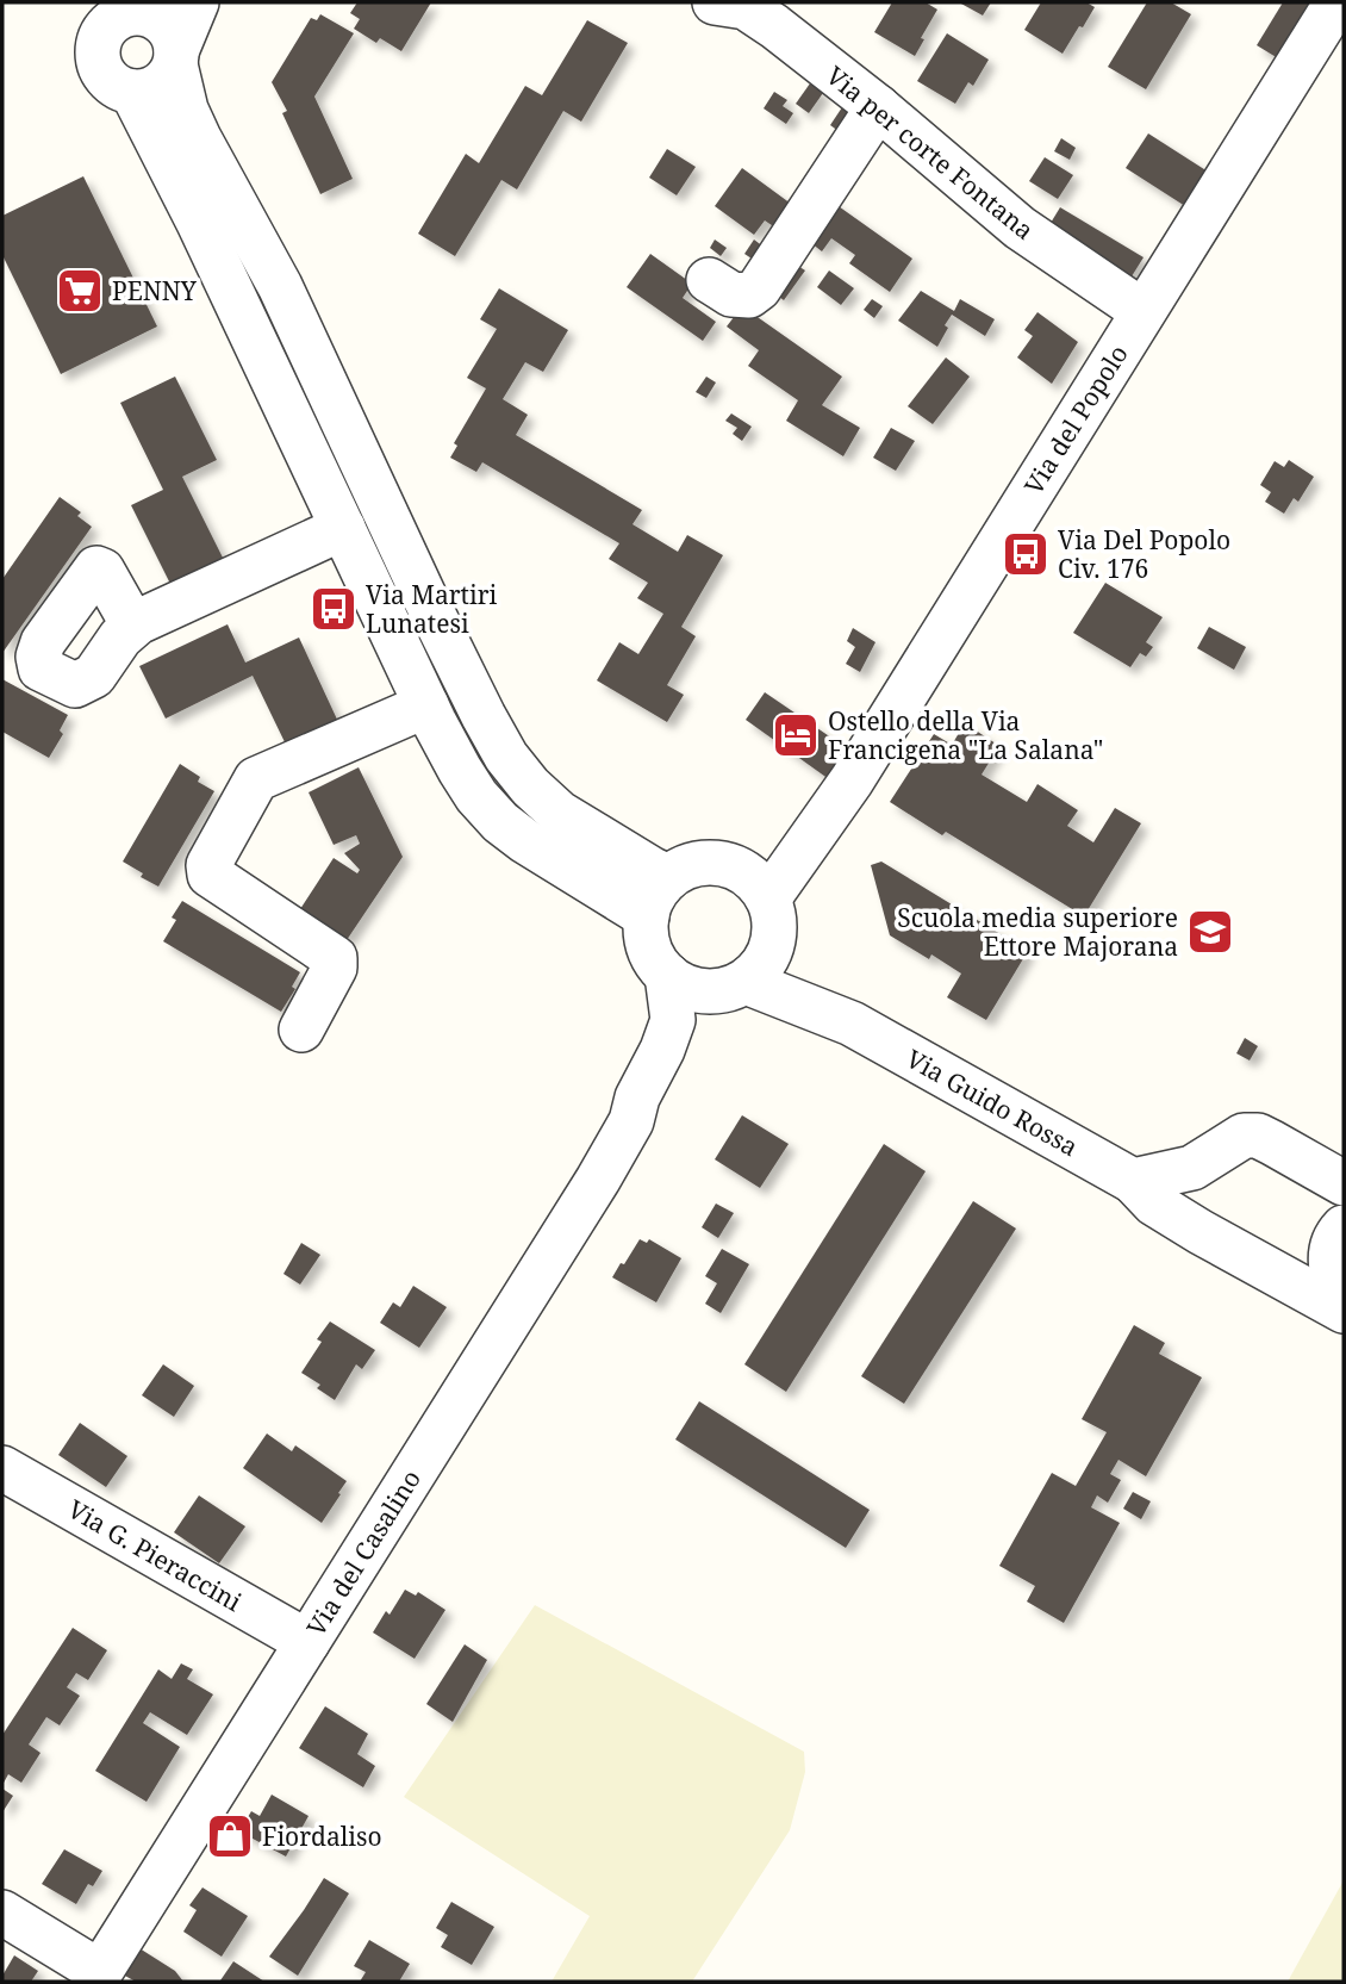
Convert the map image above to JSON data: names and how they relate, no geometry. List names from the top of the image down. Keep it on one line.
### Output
{"streets":{"street":["Via per corte Fontana","Via del Popolo","Via Guido Rossa","Via del Casalino","Via G. Pieraccini"]},"crossings":[["Via per corte Fontana","Via del Popolo"],["Via del Popolo","Via Guido Rossa"],["Via del Popolo","Via del Casalino"],["Via Guido Rossa","Via del Casalino"],["Via del Casalino","Via G. Pieraccini"]],"places":{"supermarket":["PENNY"],"bus stop":["Via Del Popolo Civ. 176","Via Martiri Lunatesi"],"hotel":["Ostello della Via Francigena \"La Salana\""],"school or university":["Scuola media superiore Ettore Majorana"],"shop":["Fiordaliso"]}}
